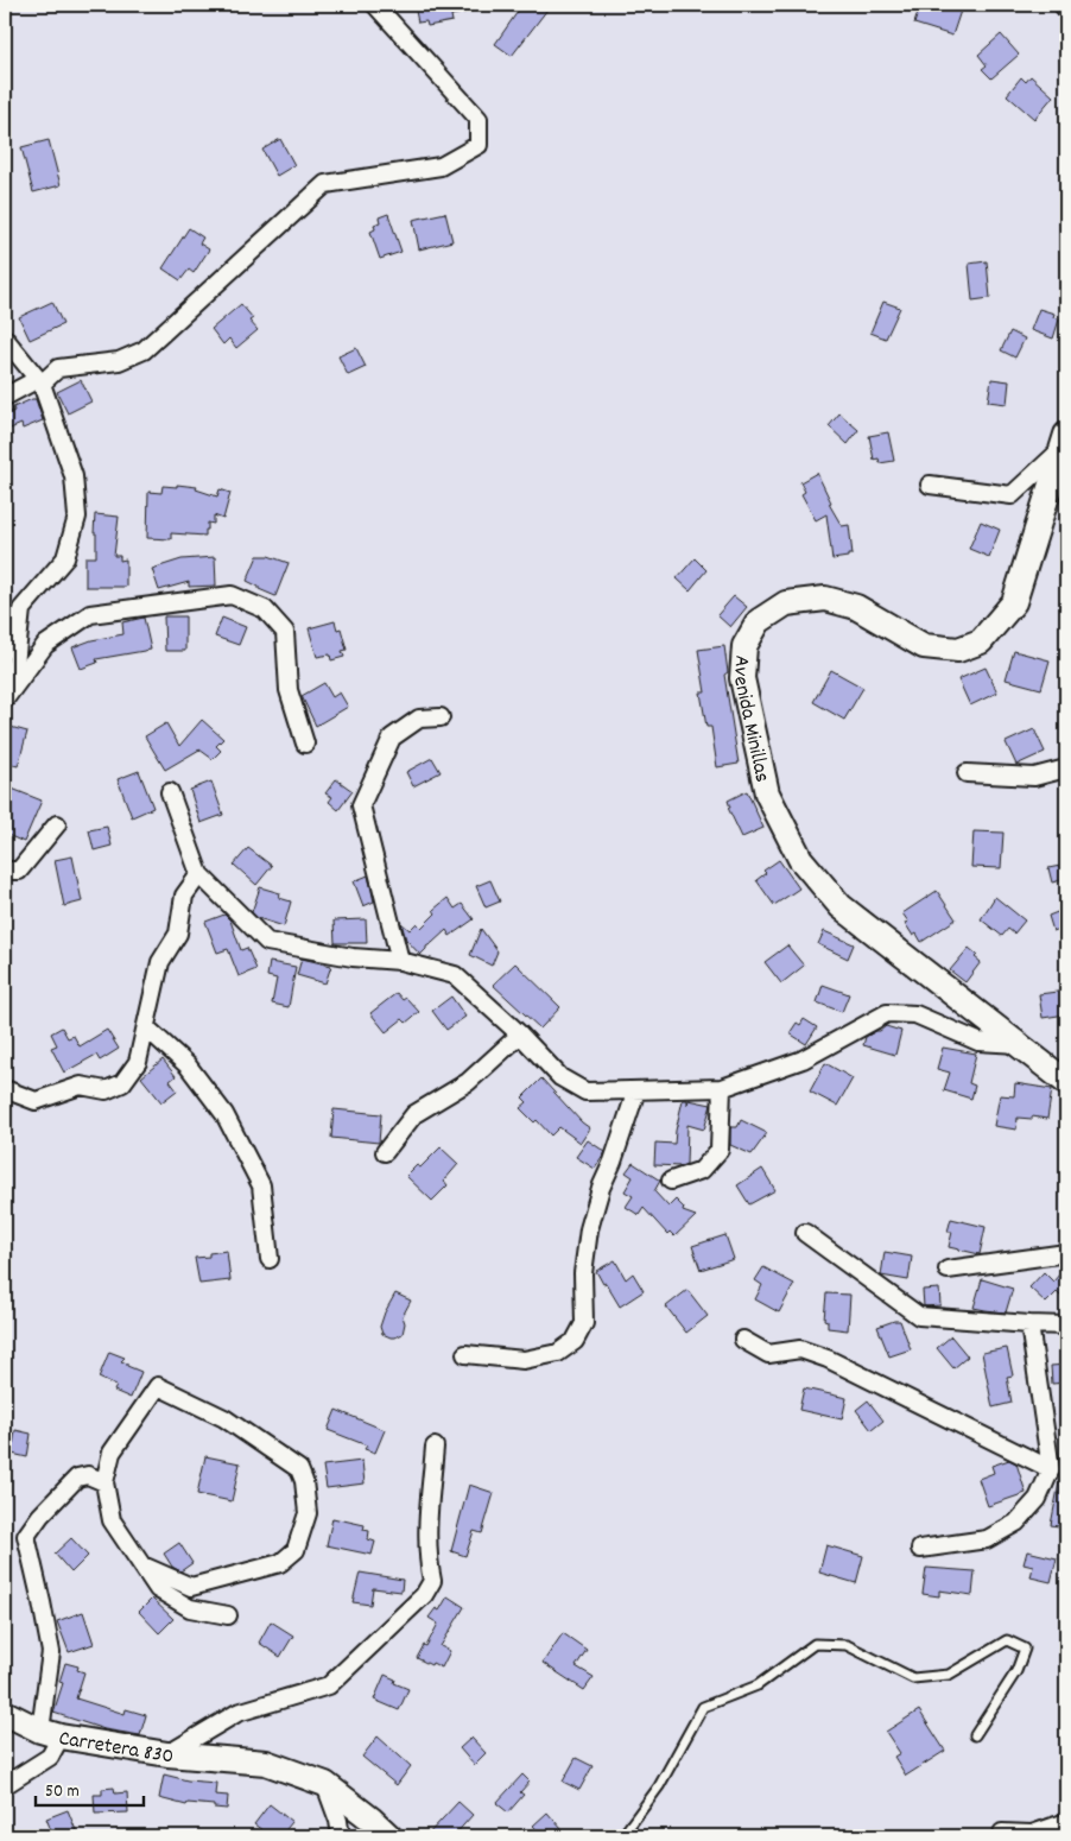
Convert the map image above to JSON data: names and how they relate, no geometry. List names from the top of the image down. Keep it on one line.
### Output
{"streets":{"street":["Avenida Minillas","Carretera 830"]},"scale_bar":"50 m"}
